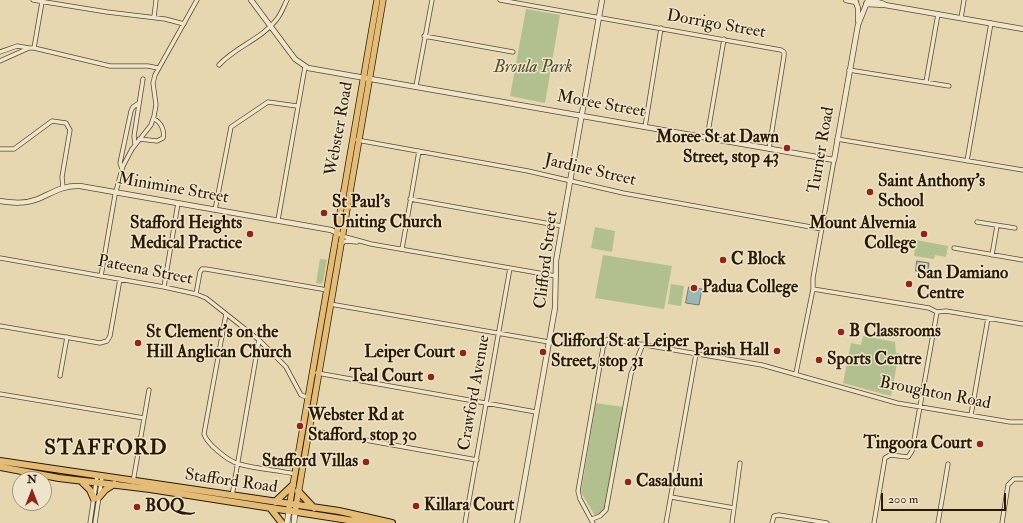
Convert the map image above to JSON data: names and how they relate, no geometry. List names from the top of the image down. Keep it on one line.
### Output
{"streets":{"highway":["Stafford Road"],"main road":["Webster Road"],"street":["Dorrigo Street","Moree Street","Turner Road","Jardine Street","Minimine Street","Clifford Street","Pateena Street","Crawford Avenue","Broughton Road"]},"crossings":[["Dorrigo Street","Moree Street"],["Dorrigo Street","Clifford Street"],["Moree Street","Webster Road"],["Moree Street","Turner Road"],["Moree Street","Clifford Street"],["Webster Road","Jardine Street"],["Webster Road","Minimine Street"],["Webster Road","Pateena Street"],["Webster Road","Stafford Road"],["Turner Road","Jardine Street"],["Turner Road","Broughton Road"],["Jardine Street","Clifford Street"]],"districts":["STAFFORD"],"parks":["Broula Park"],"places":["Moree St at Dawn Street, stop 43","Saint Anthony's School","St Paul's Uniting Church","Stafford Heights Medical Practice","Mount Alvernia College","C Block","San Damiano Centre","Padua College","B Classrooms","St Clement's on the Hill Anglican Church","Parish Hall","Clifford St at Leiper Street, stop 31","Leiper Court","Sports Centre","Teal Court","Webster Rd at Stafford, stop 30","Tingoora Court","Stafford Villas","Casalduni","Killara Court","BOQ"],"scale_bar":"200 m","north":"top"}
